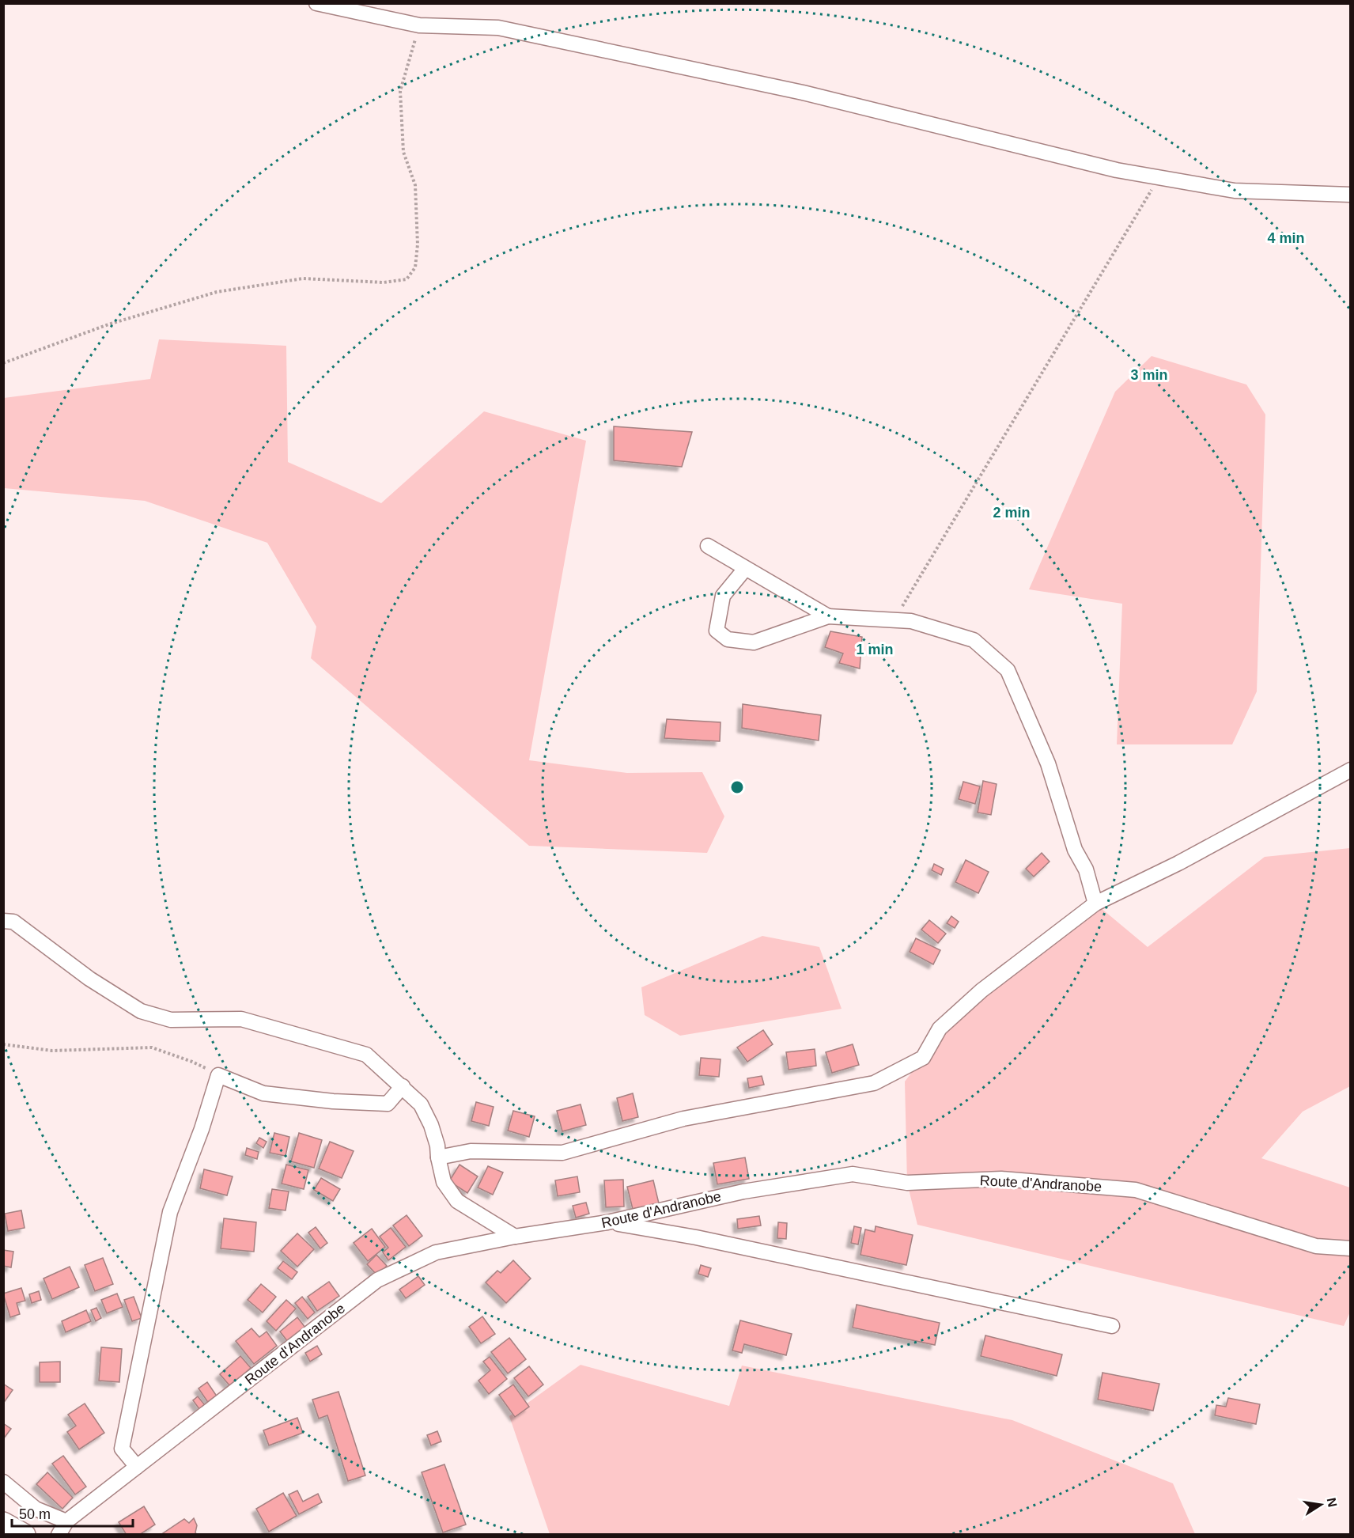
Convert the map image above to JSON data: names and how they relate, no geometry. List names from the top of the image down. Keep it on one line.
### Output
{"streets":{"street":["Route d'Andranobe"]},"scale_bar":"50 m","north":"right","rings":["4 min","3 min","2 min","1 min"]}
